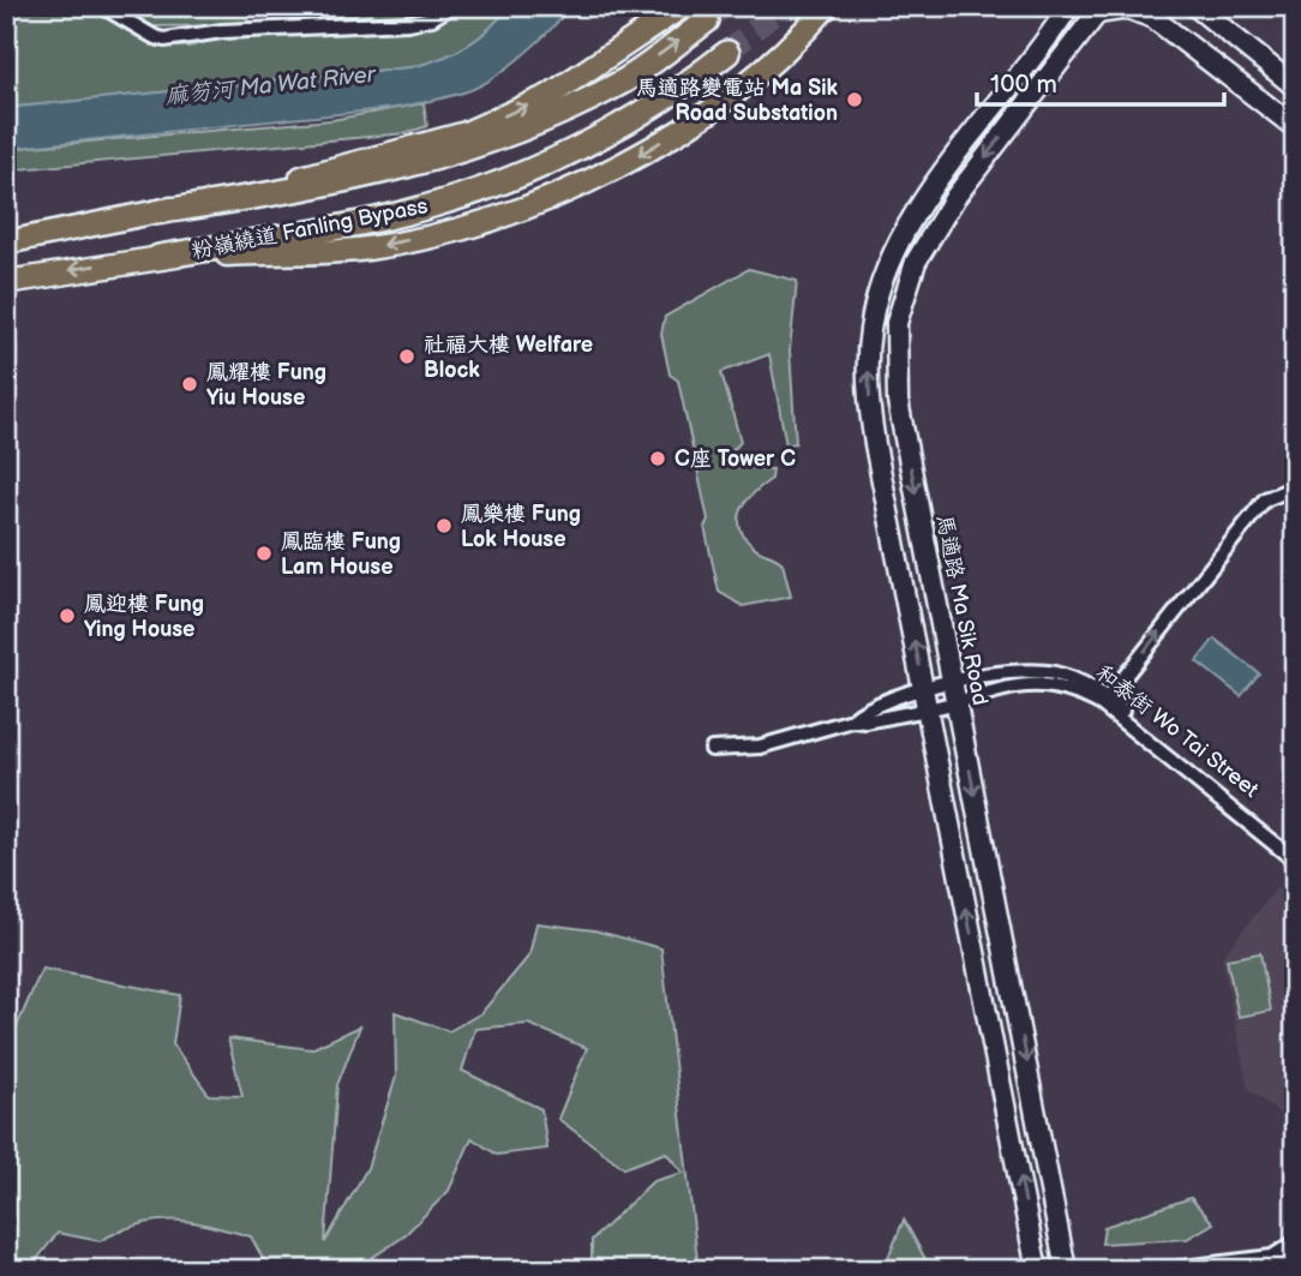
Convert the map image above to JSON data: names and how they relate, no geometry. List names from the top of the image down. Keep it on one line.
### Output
{"streets":{"highway":["粉嶺繞道 Fanling Bypass"],"main road":["馬適路 Ma Sik Road"],"street":["和泰街 Wo Tai Street"]},"crossings":[["馬適路 Ma Sik Road","和泰街 Wo Tai Street"]],"water":["麻笏河 Ma Wat River"],"places":["馬適路變電站 Ma Sik Road Substation","社福大樓 Welfare Block","鳳耀樓 Fung Yiu House","C座 Tower C","鳳樂樓 Fung Lok House","鳳臨樓 Fung Lam House","鳳迎樓 Fung Ying House"],"scale_bar":"100 m"}
